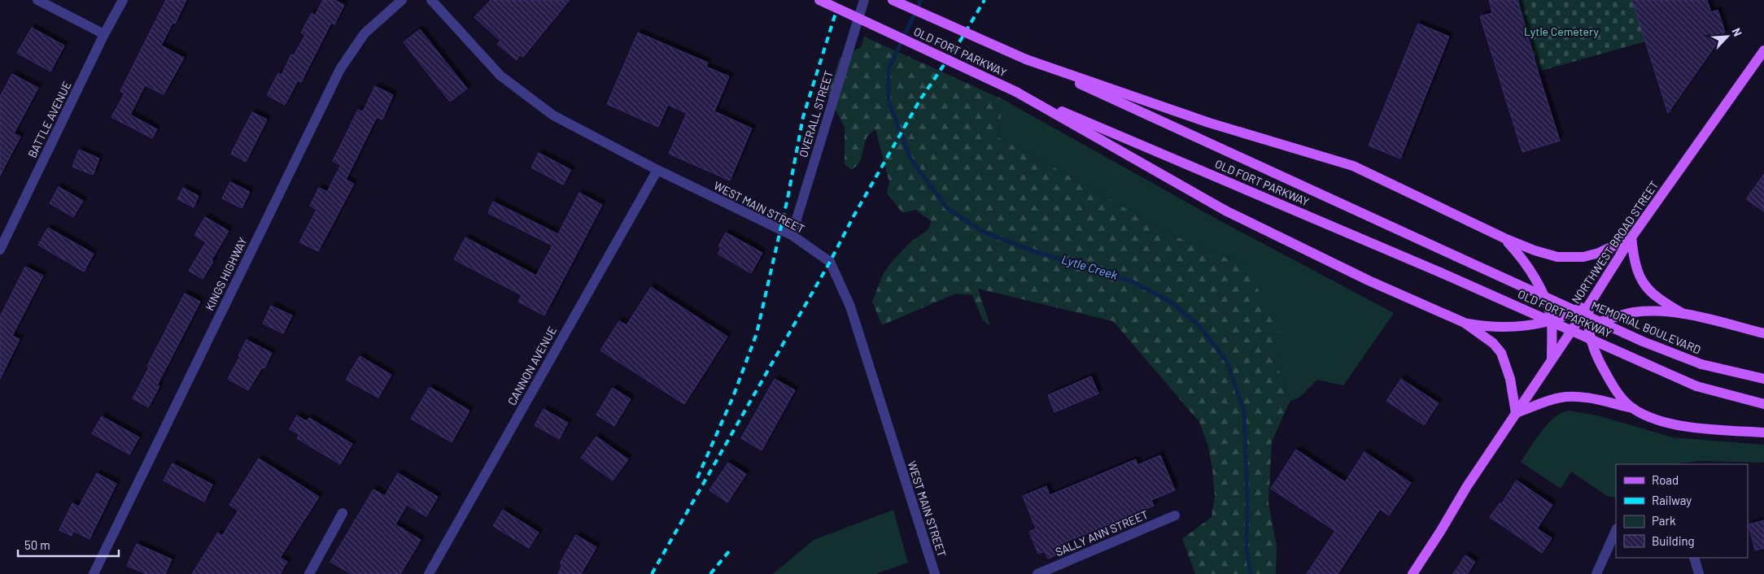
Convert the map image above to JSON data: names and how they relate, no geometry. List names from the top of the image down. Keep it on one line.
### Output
{"streets":{"main road":["OLD FORT PARKWAY","NORTHWEST BROAD STREET","MEMORIAL BOULEVARD"],"street":["OVERALL STREET","BATTLE AVENUE","WEST MAIN STREET","KINGS HIGHWAY","CANNON AVENUE","SALLY ANN STREET"]},"crossings":[["OLD FORT PARKWAY","MEMORIAL BOULEVARD"],["OVERALL STREET","WEST MAIN STREET"],["WEST MAIN STREET","CANNON AVENUE"]],"water":["Lytle Creek"],"parks":["Lytle Cemetery"],"legend":["Road","Railway","Park","Building"],"scale_bar":"50 m","north":"top right"}
